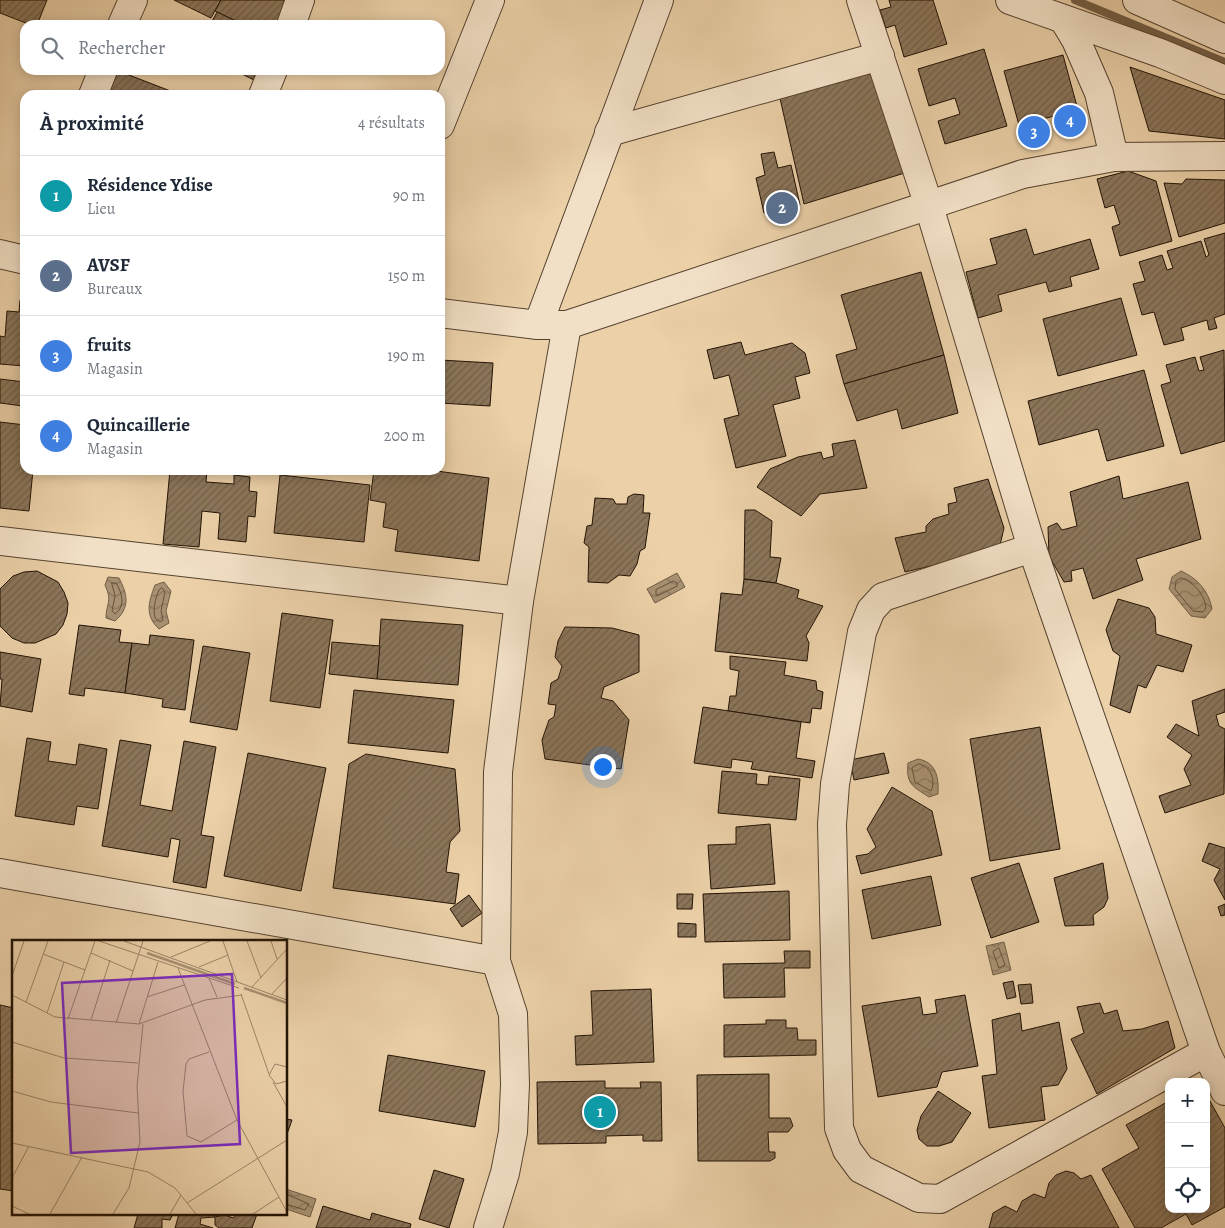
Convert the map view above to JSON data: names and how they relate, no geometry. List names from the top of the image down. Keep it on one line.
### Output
{"page":{"search":"Rechercher","heading":["À proximité","4 résultats"],"pins":["4","3","2","1"],"list":[{"mark":"1","name":"Résidence Ydise","note":"Lieu","value":"90 m"},{"mark":"2","name":"AVSF","note":"Bureaux","value":"150 m"},{"mark":"3","name":"fruits","note":"Magasin","value":"190 m"},{"mark":"4","name":"Quincaillerie","note":"Magasin","value":"200 m"}],"map_buttons":["+","−"]}}
